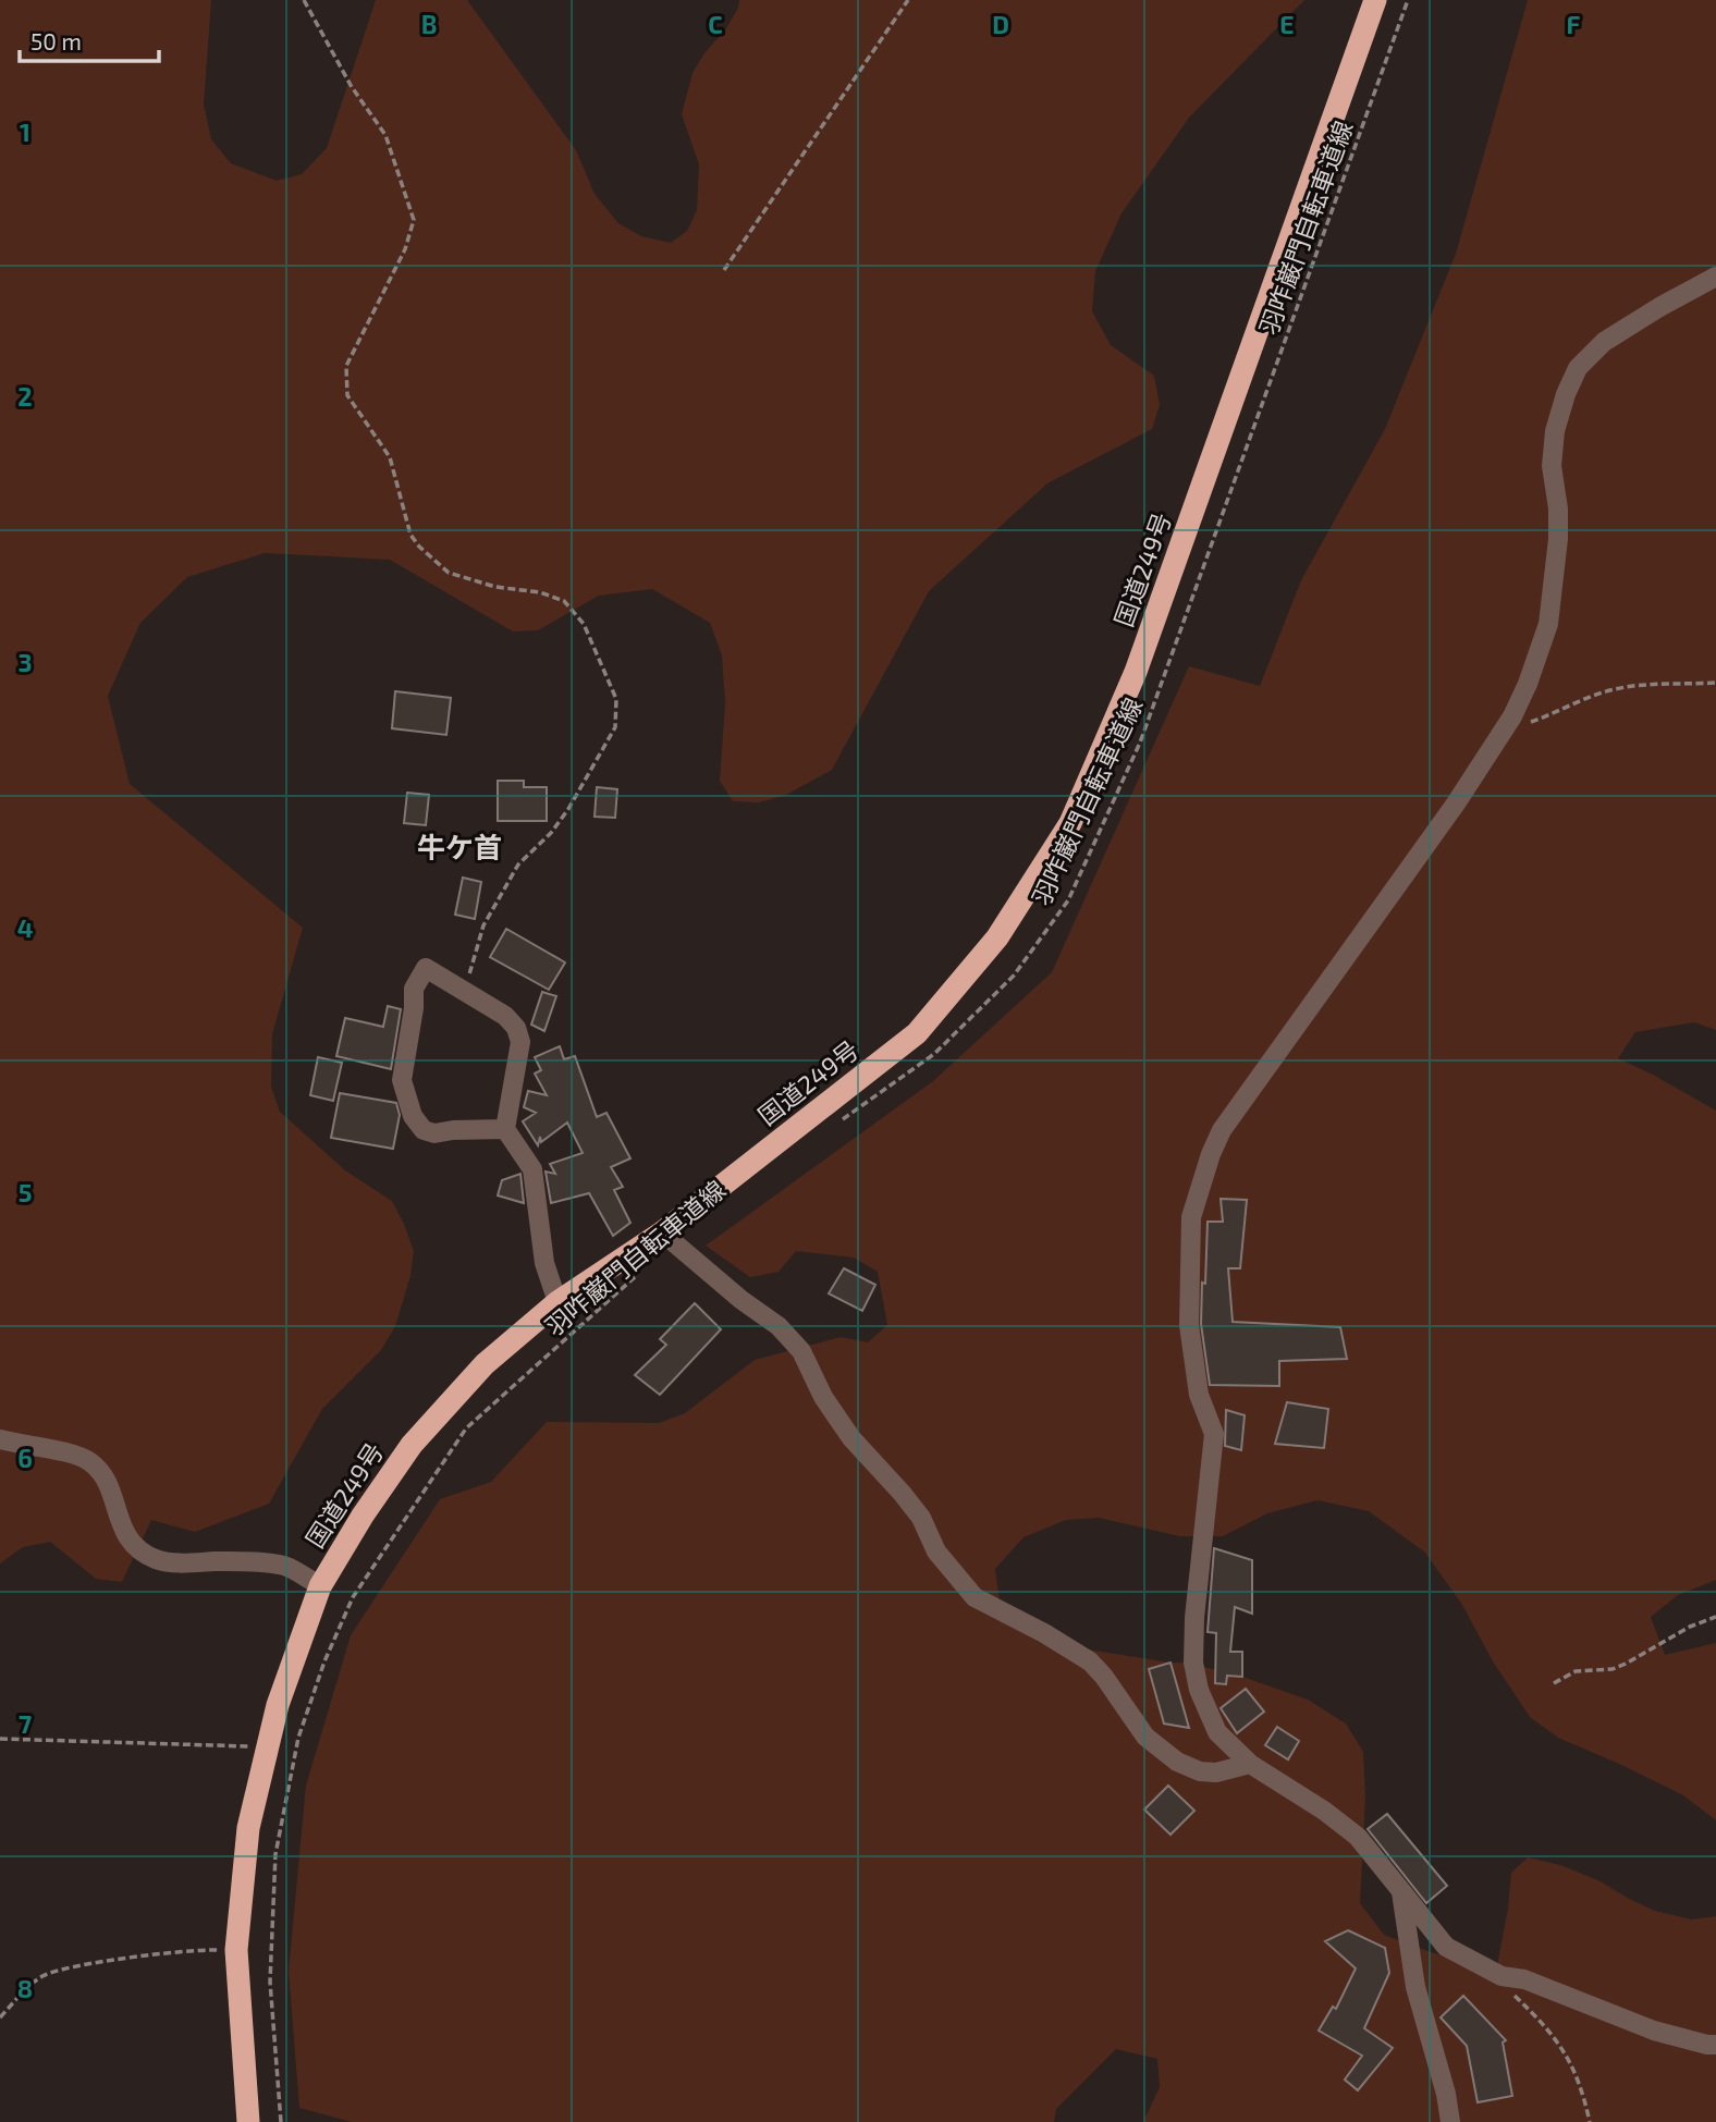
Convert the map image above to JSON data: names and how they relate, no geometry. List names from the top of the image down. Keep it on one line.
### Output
{"streets":{"highway":["国道249号"],"path":["羽咋巌門自転車道線"]},"districts":["牛ケ首"],"scale_bar":"50 m","grid":{"columns":["B","C","D","E","F"],"rows":["1","2","3","4","5","6","7","8"]}}
